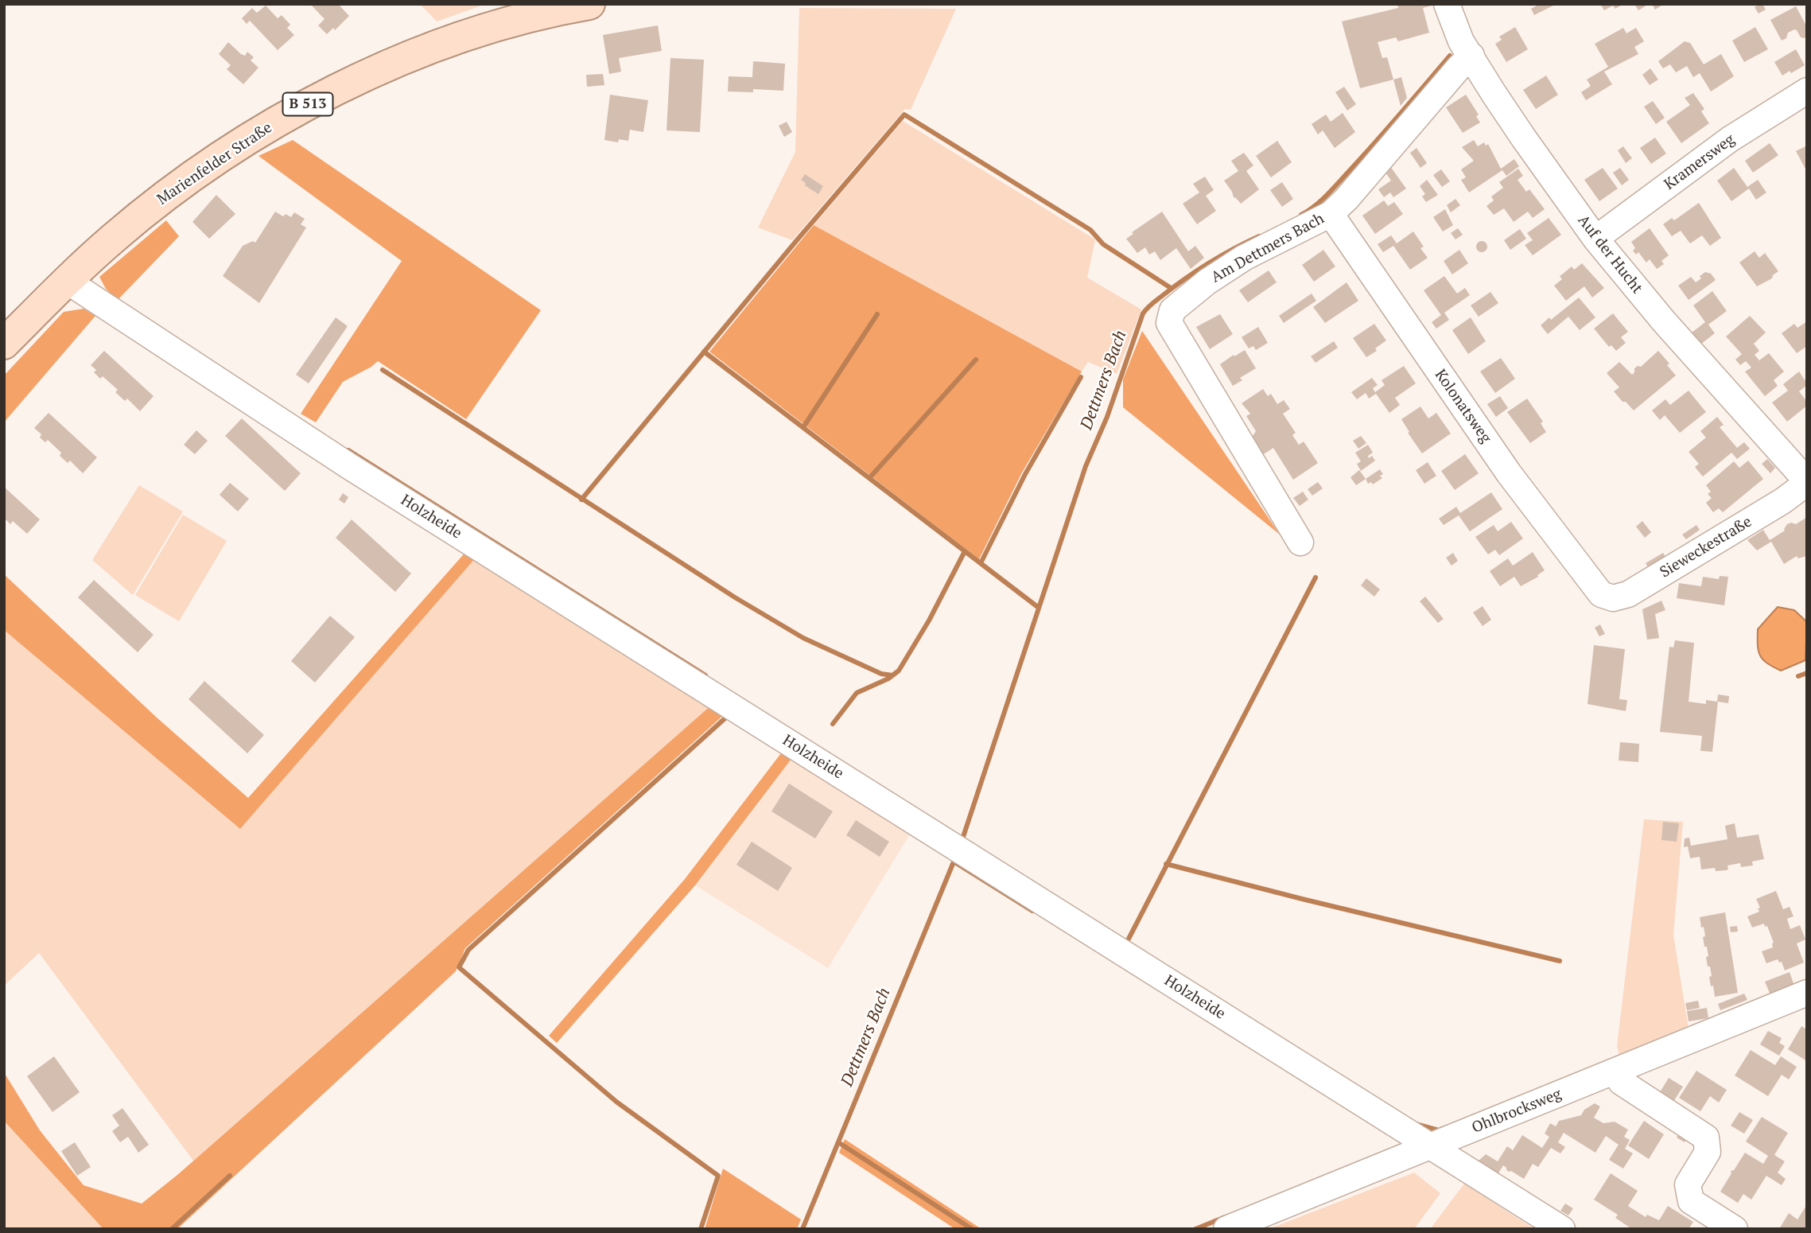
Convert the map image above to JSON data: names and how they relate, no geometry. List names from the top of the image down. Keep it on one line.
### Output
{"streets":{"main road":["B 513","Marienfelder Straße"],"street":["Kramersweg","Am Dettmers Bach","Auf der Hucht","Kolonatsweg","Holzheide","Sieweckestraße","Ohlbrocksweg"]},"crossings":[["Kramersweg","Auf der Hucht"],["Marienfelder Straße","Holzheide"],["Am Dettmers Bach","Auf der Hucht"],["Am Dettmers Bach","Kolonatsweg"],["Auf der Hucht","Sieweckestraße"],["Kolonatsweg","Sieweckestraße"],["Holzheide","Ohlbrocksweg"]],"water":["Dettmers Bach"]}
